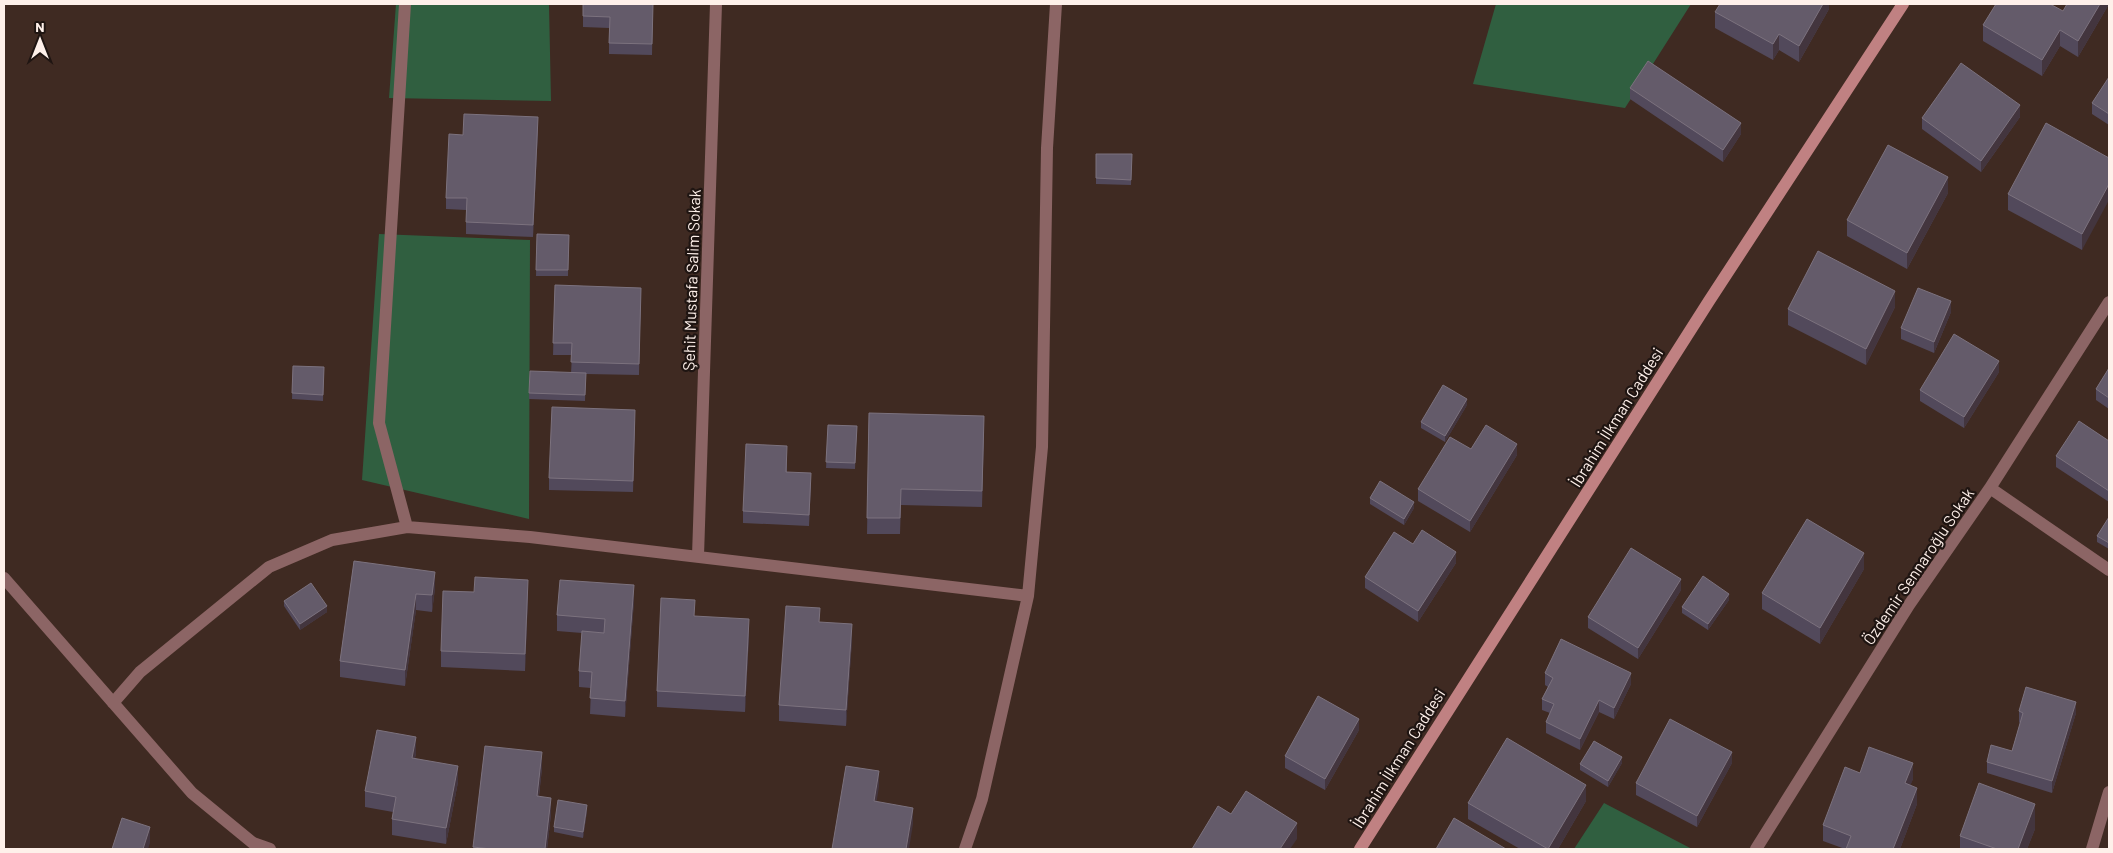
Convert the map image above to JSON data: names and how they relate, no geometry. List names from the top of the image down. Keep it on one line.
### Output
{"streets":{"street":["Şehit Mustafa Salim Sokak","İbrahim İlkman Caddesi","Özdemir Sennaroğlu Sokak"]},"north":"top"}
